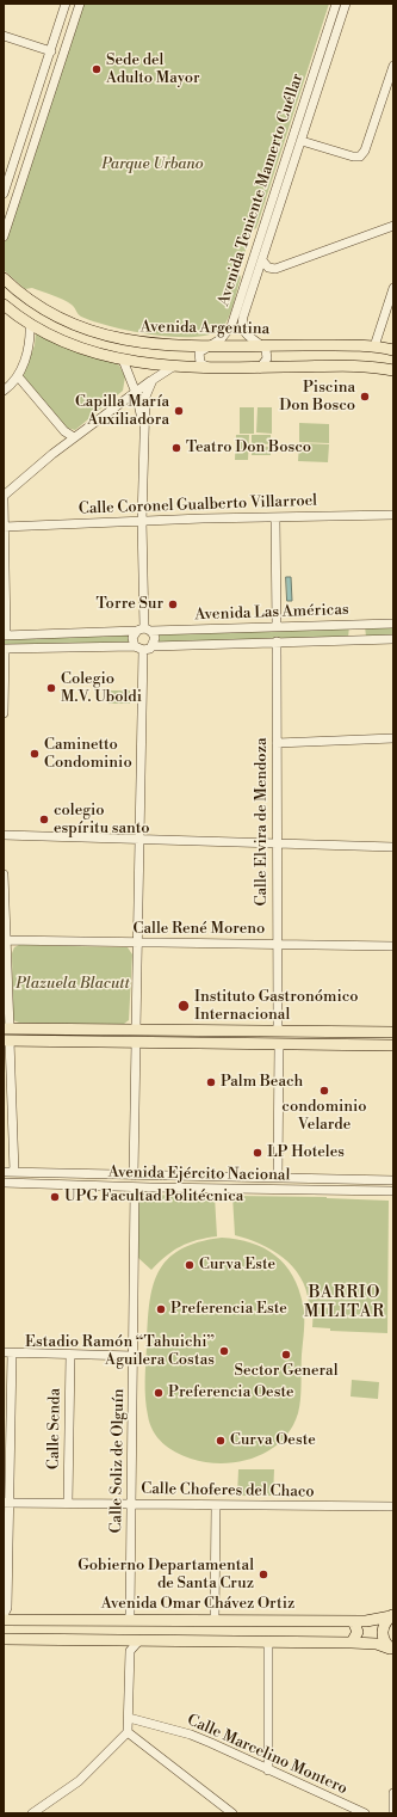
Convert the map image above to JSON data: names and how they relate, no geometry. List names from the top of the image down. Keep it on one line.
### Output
{"streets":{"main road":["Avenida Argentina","Avenida Omar Chávez Ortiz"],"street":["Avenida Teniente Mamerto Cuéllar","Calle Coronel Gualberto Villarroel","Avenida Las Américas","Calle Elvira de Mendoza","Calle René Moreno","Avenida Ejército Nacional","Calle Senda","Calle Soliz de Olguín","Calle Choferes del Chaco","Calle Marcelino Montero"]},"crossings":[["Avenida Teniente Mamerto Cuéllar","Avenida Argentina"],["Avenida Las Américas","Calle Elvira de Mendoza"],["Calle Elvira de Mendoza","Calle René Moreno"],["Avenida Ejército Nacional","Calle Soliz de Olguín"],["Calle Senda","Calle Choferes del Chaco"],["Calle Soliz de Olguín","Calle Choferes del Chaco"],["Calle Soliz de Olguín","Avenida Omar Chávez Ortiz"]],"districts":["BARRIO MILITAR"],"parks":["Parque Urbano","Plazuela Blacutt"],"places":["Sede del Adulto Mayor","Piscina Don Bosco","Capilla María Auxiliadora","Teatro Don Bosco","Torre Sur","Colegio M.V. Uboldi","Caminetto Condominio","colegio espíritu santo","Instituto Gastronómico Internacional","Palm Beach","condominio Velarde","LP Hoteles","UPG Facultad Politécnica","Curva Este","Preferencia Este","Estadio Ramón “Tahuichi” Aguilera Costas","Sector General","Preferencia Oeste","Curva Oeste","Gobierno Departamental de Santa Cruz"]}
